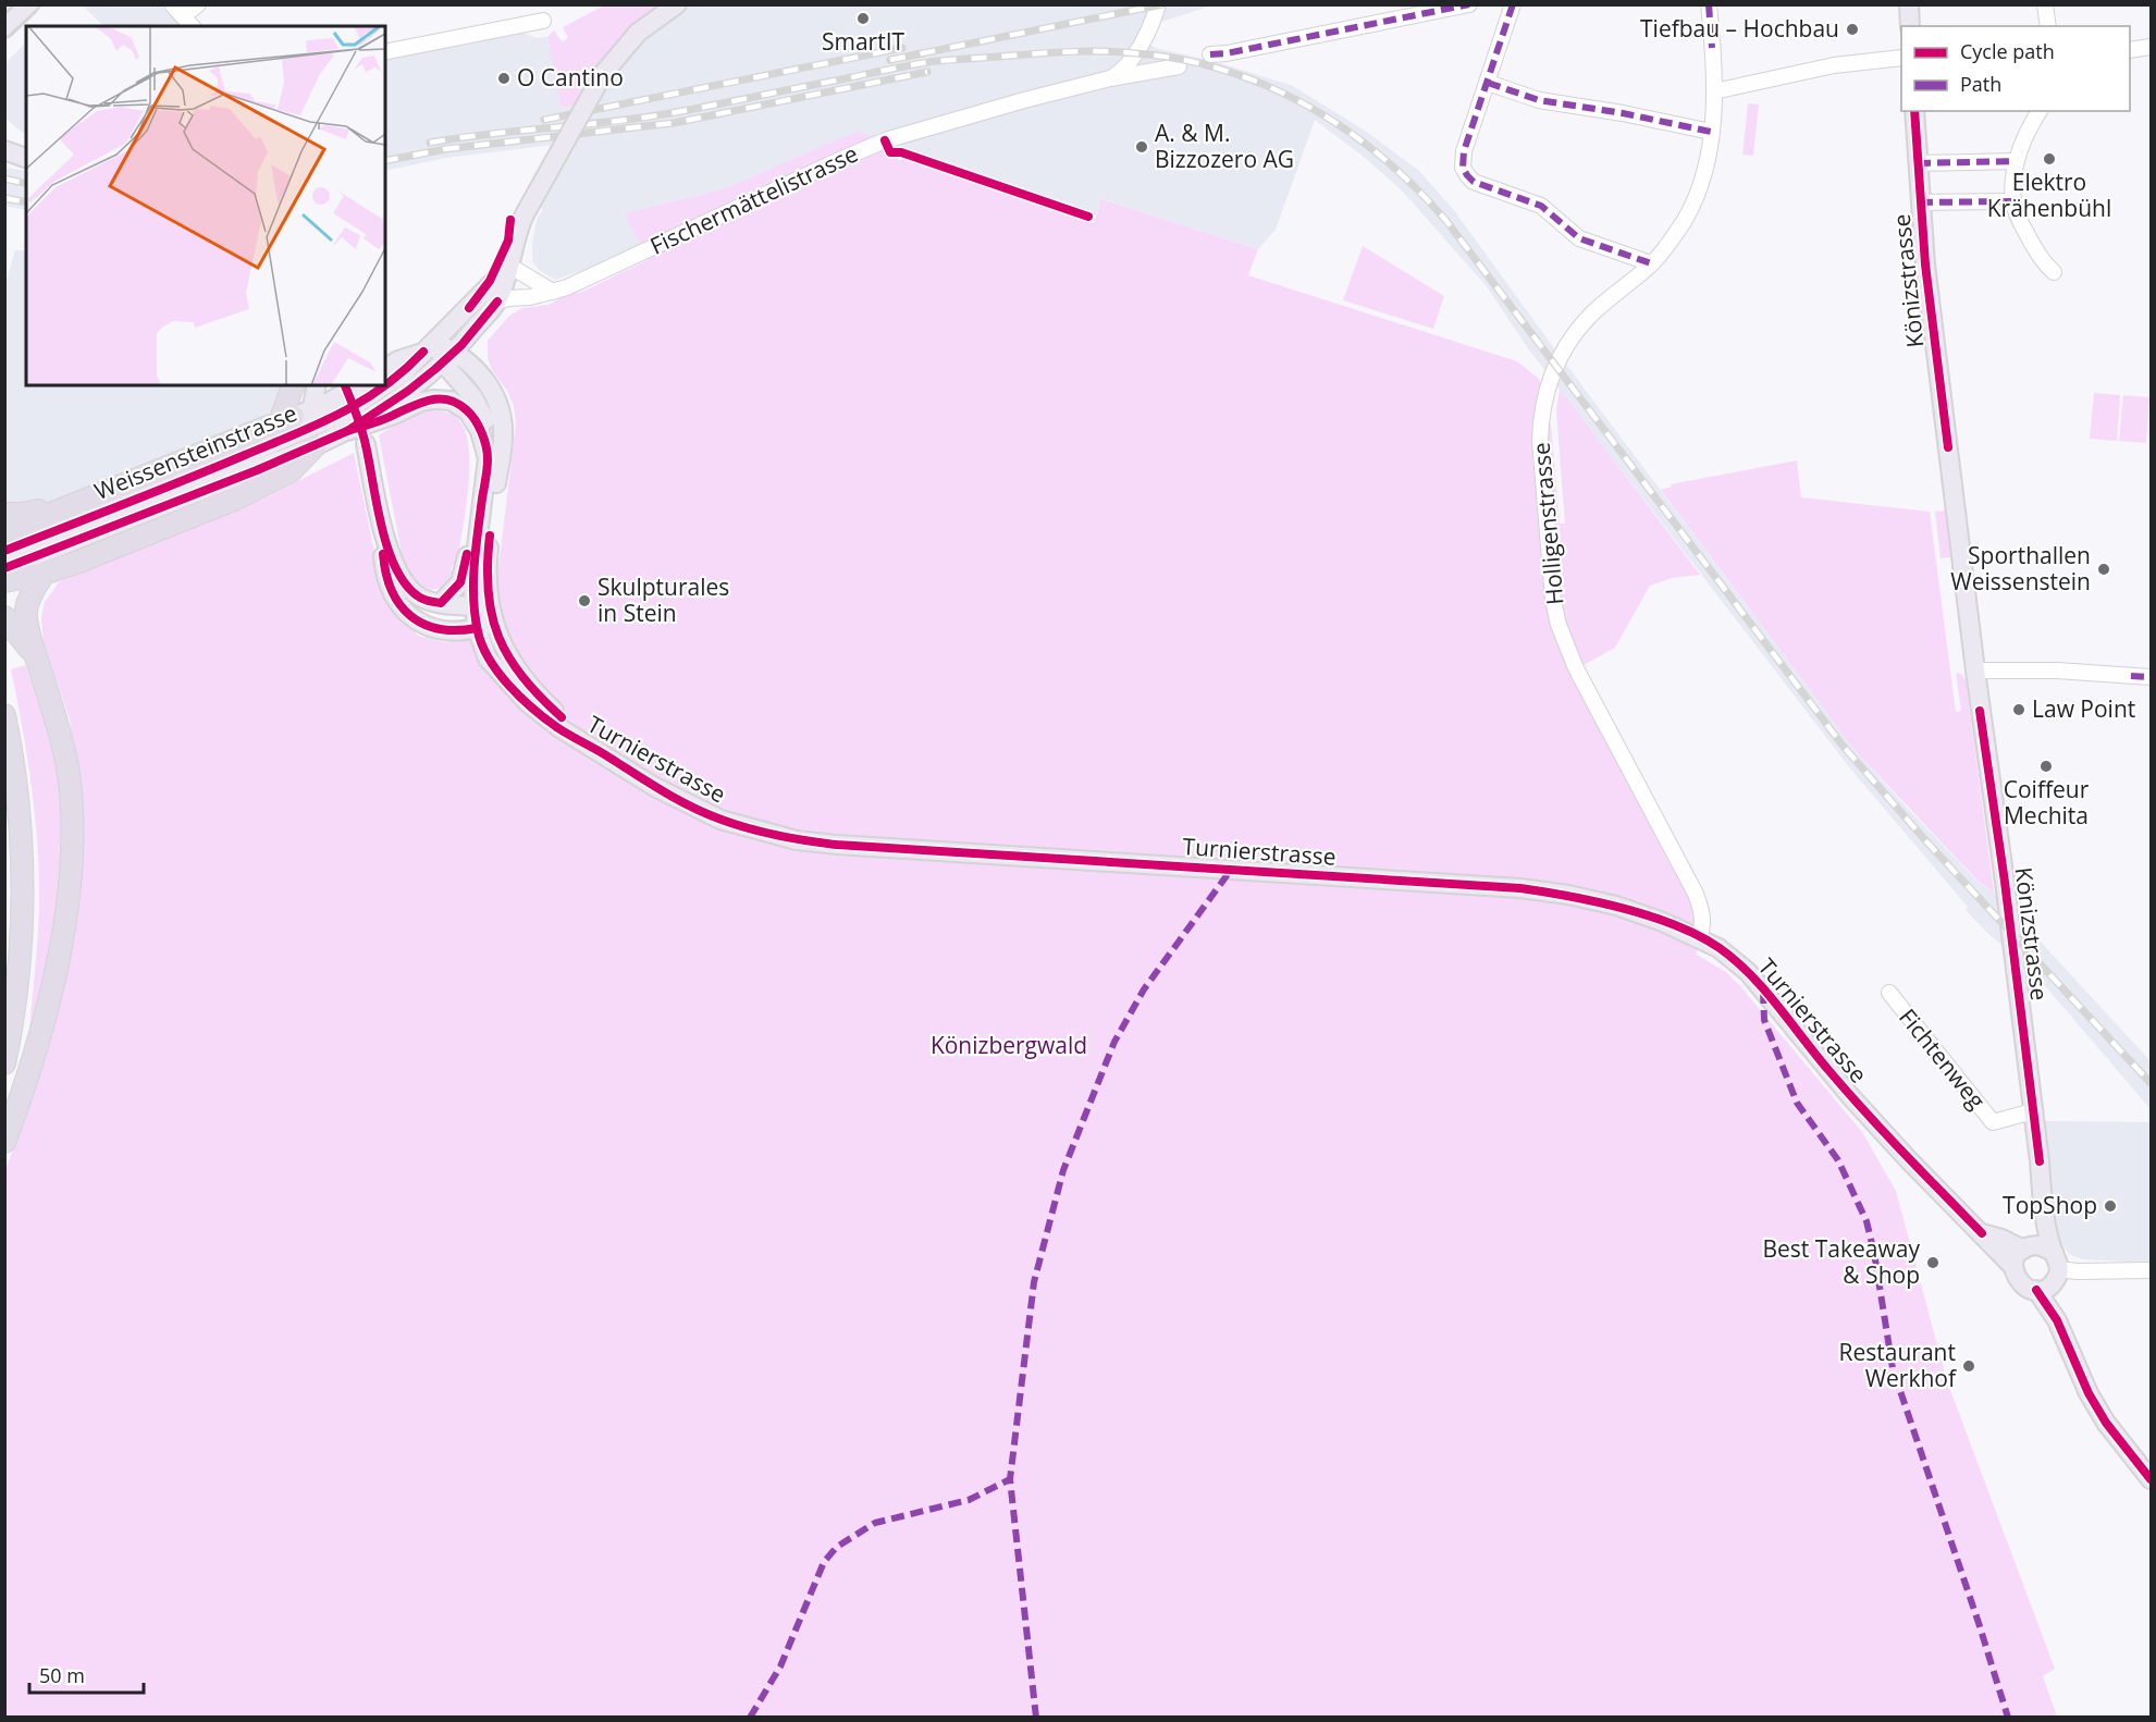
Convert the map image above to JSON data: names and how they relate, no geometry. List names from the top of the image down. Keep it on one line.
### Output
{"streets":{"main road":["Könizstrasse","Weissensteinstrasse","Turnierstrasse"],"street":["Fischermättelistrasse","Holligenstrasse","Fichtenweg"]},"crossings":[["Fischermättelistrasse","Weissensteinstrasse"],["Könizstrasse","Turnierstrasse"],["Könizstrasse","Fichtenweg"],["Weissensteinstrasse","Turnierstrasse"],["Holligenstrasse","Turnierstrasse"]],"parks":["Könizbergwald"],"places":["SmartIT","Tiefbau – Hochbau","O Cantino","A. & M. Bizzozero AG","Elektro Krähenbühl","Sporthallen Weissenstein","Skulpturales in Stein","Law Point","Coiffeur Mechita","TopShop","Best Takeaway & Shop","Restaurant Werkhof"],"legend":["Cycle path","Path"],"scale_bar":"50 m"}
